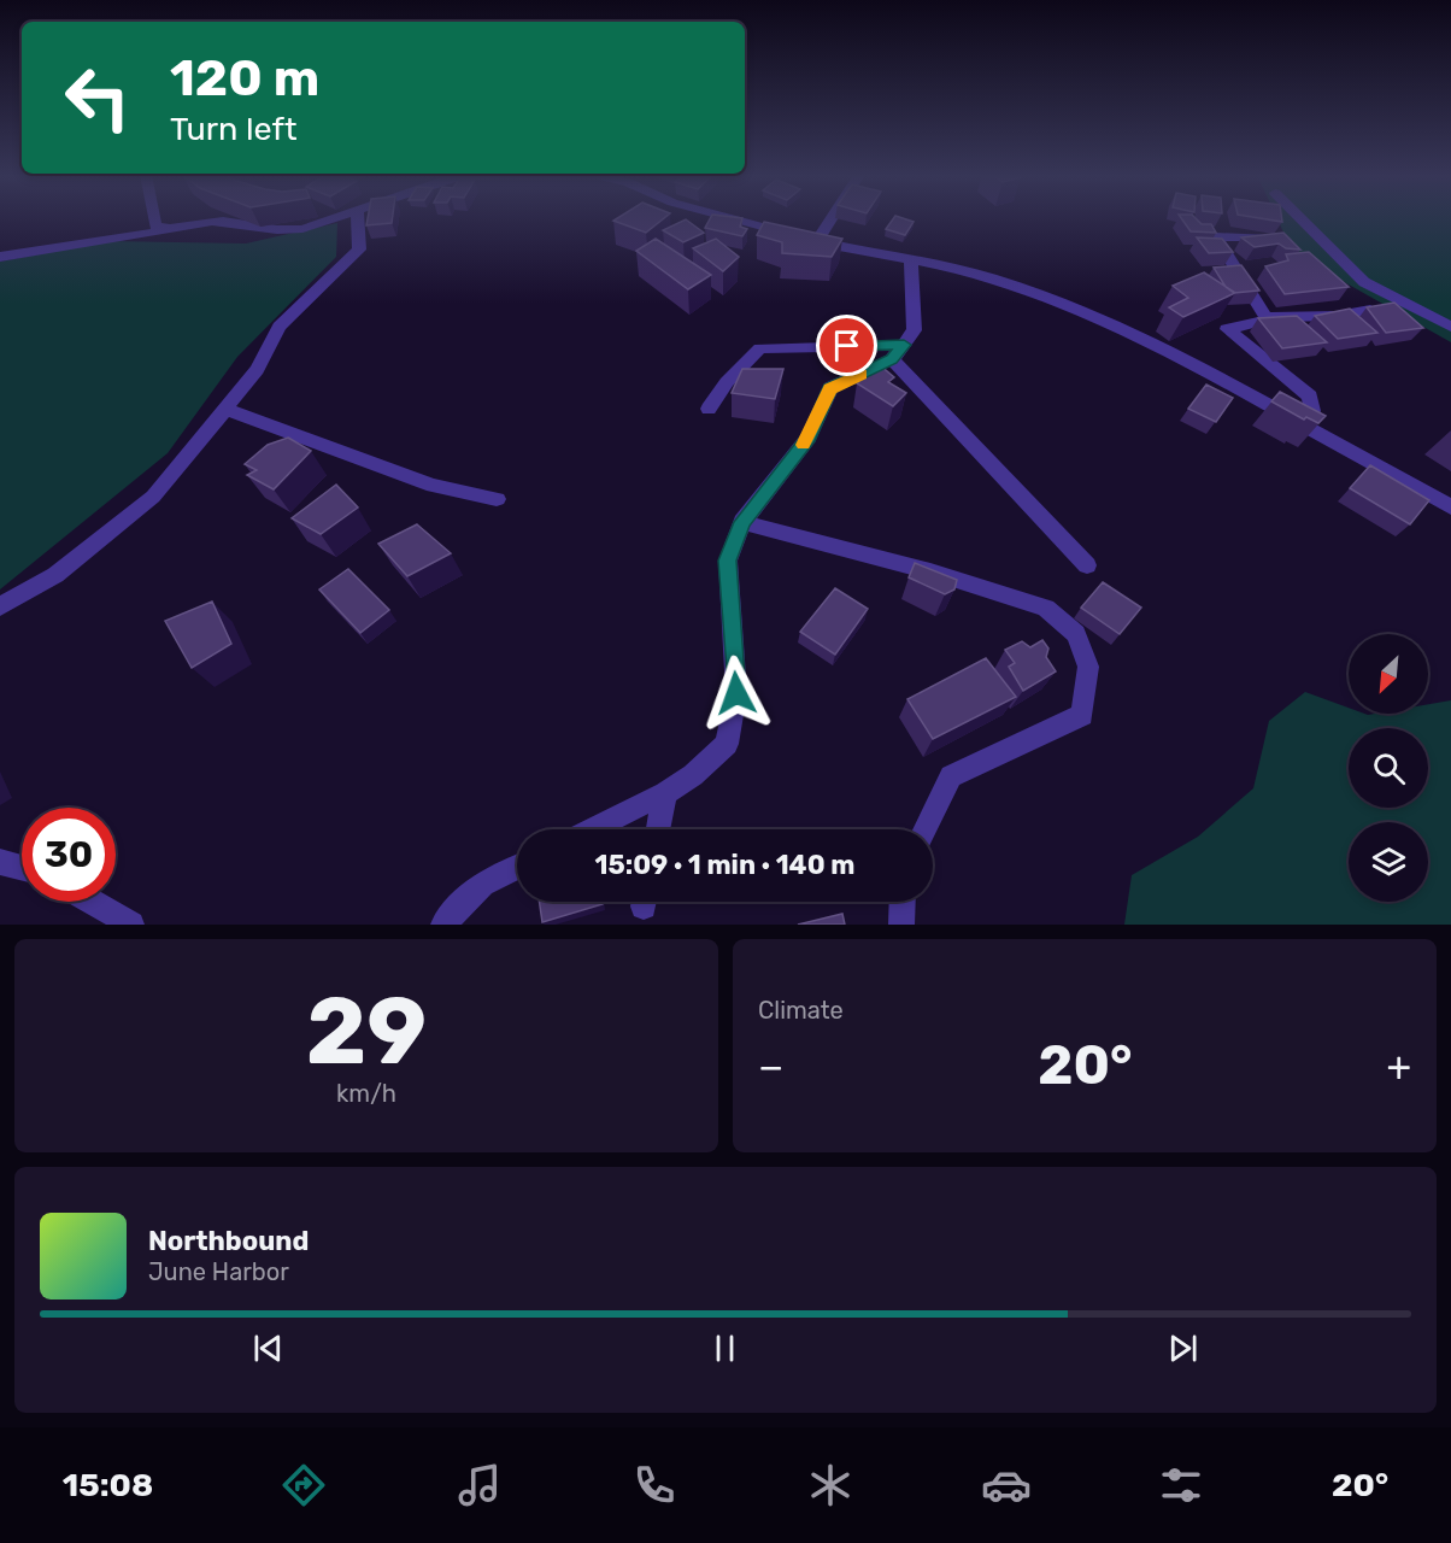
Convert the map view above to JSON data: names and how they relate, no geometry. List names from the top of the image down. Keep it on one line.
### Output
{"north":"bottom left","page":{"turn":["120 m","Turn left"],"limit":"30","trip":"15:09 · 1 min · 140 m","tile":[["29","km/h"],"Climate"],"heat":["−","20°","+"],"song":["Northbound","June Harbor"],"tabs":["15:08","20°"]}}
